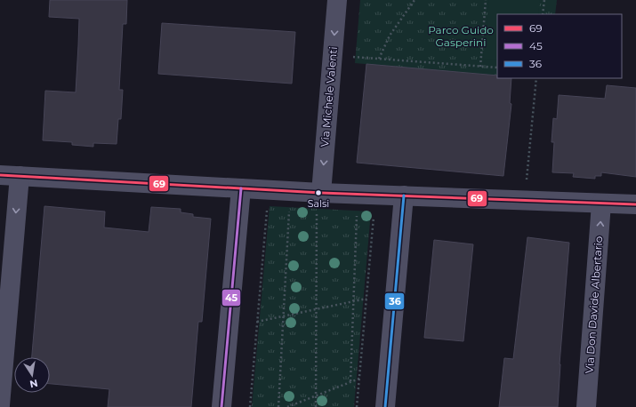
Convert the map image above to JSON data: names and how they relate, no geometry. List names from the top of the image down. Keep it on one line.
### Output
{"streets":{"street":["Via Michele Valenti","Via Don Davide Albertario"]},"one_way":["Via Michele Valenti","Via Don Davide Albertario"],"parks":["Parco Guido Gasperini"],"places":["Salsi"],"lines":["transit line 69","transit line 45","transit line 36"],"legend":["69","45","36"],"north":"bottom"}
